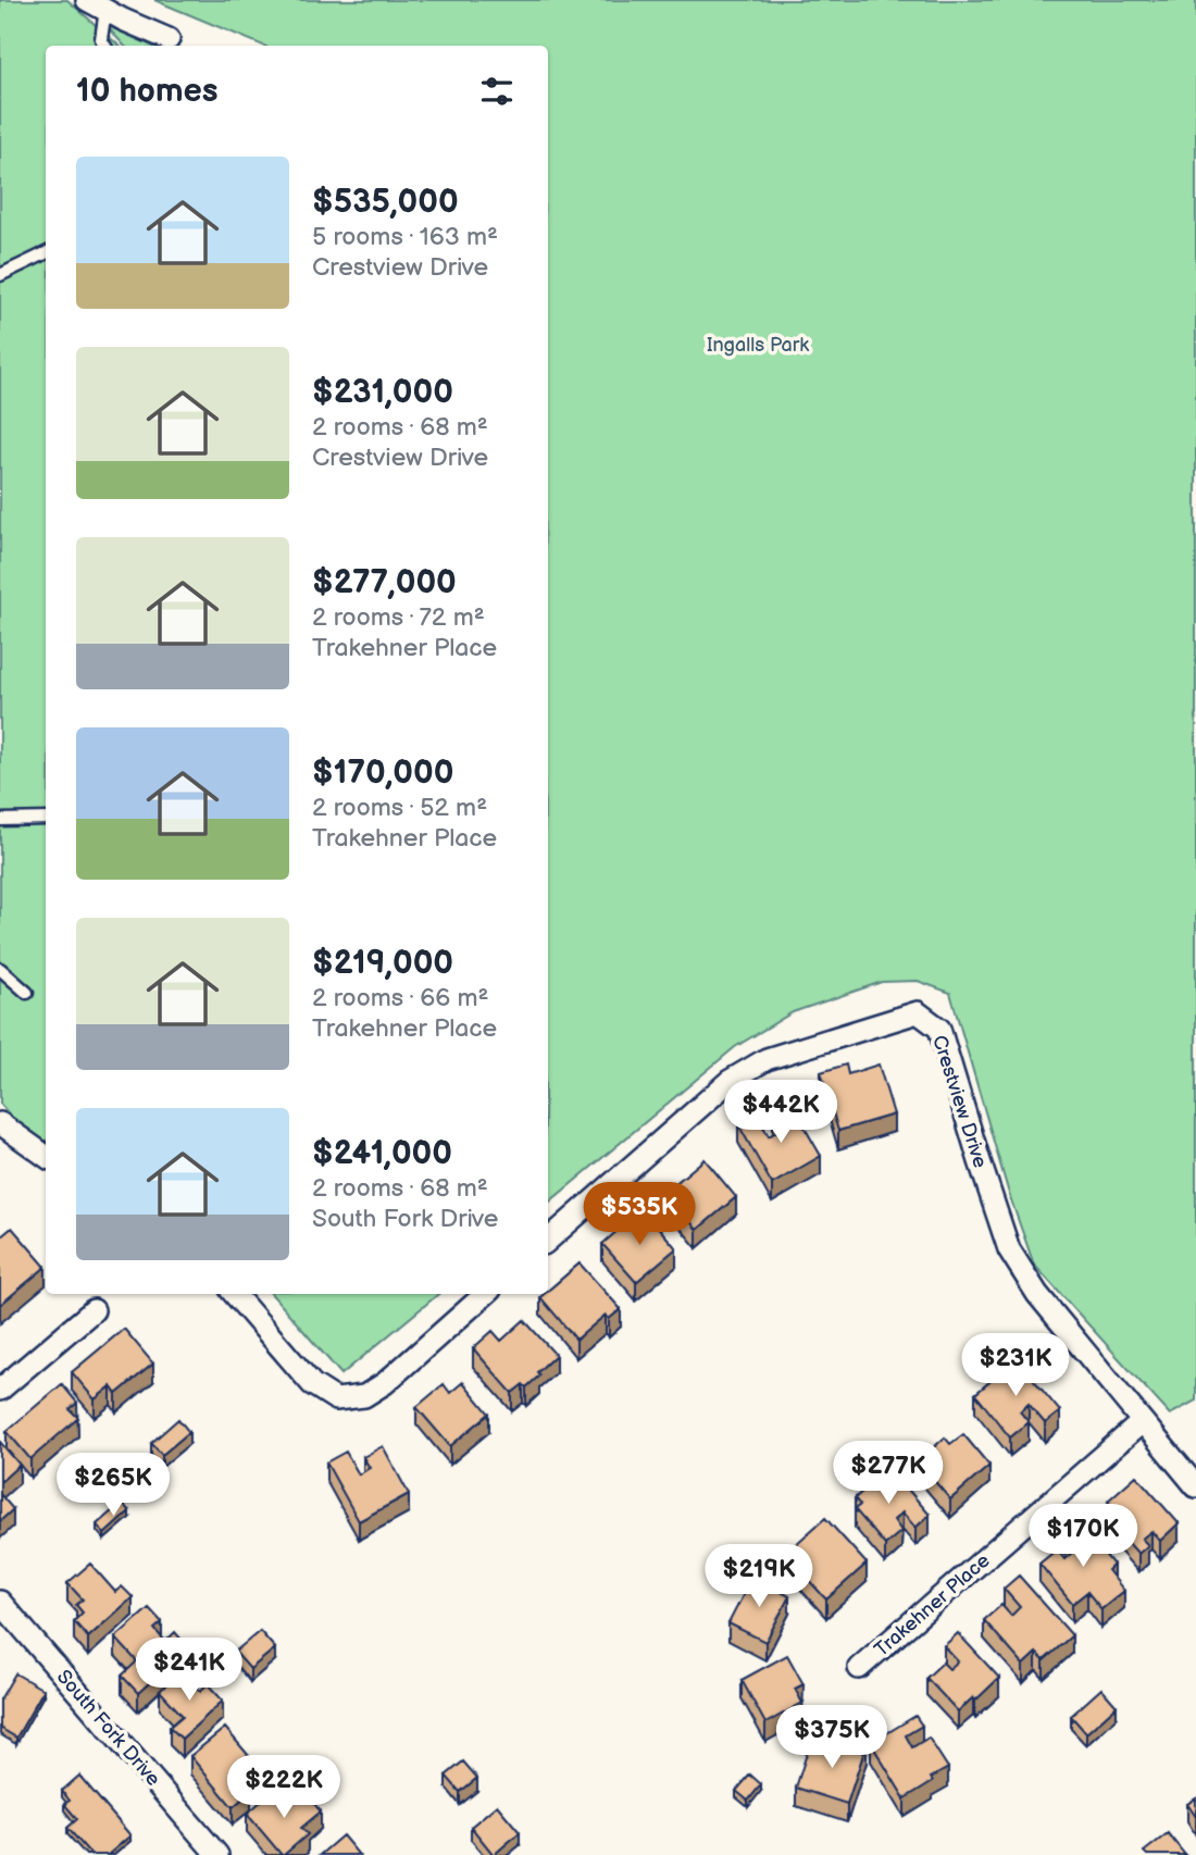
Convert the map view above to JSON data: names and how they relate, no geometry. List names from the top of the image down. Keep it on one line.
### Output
{"streets":{"street":["Crestview Drive","Trakehner Place","South Fork Drive"]},"crossings":[["Crestview Drive","Trakehner Place"]],"parks":["Ingalls Park"],"page":{"heading":"10 homes","list":[{"name":"$535,000","note":"5 rooms · 163 m² · Crestview Drive"},{"name":"$231,000","note":"2 rooms · 68 m² · Crestview Drive"},{"name":"$277,000","note":"2 rooms · 72 m² · Trakehner Place"},{"name":"$170,000","note":"2 rooms · 52 m² · Trakehner Place"},{"name":"$219,000","note":"2 rooms · 66 m² · Trakehner Place"},{"name":"$241,000","note":"2 rooms · 68 m² · South Fork Drive"}],"price":["$442K","$535K","$231K","$277K","$265K","$170K","$219K","$241K","$375K","$222K"]}}
